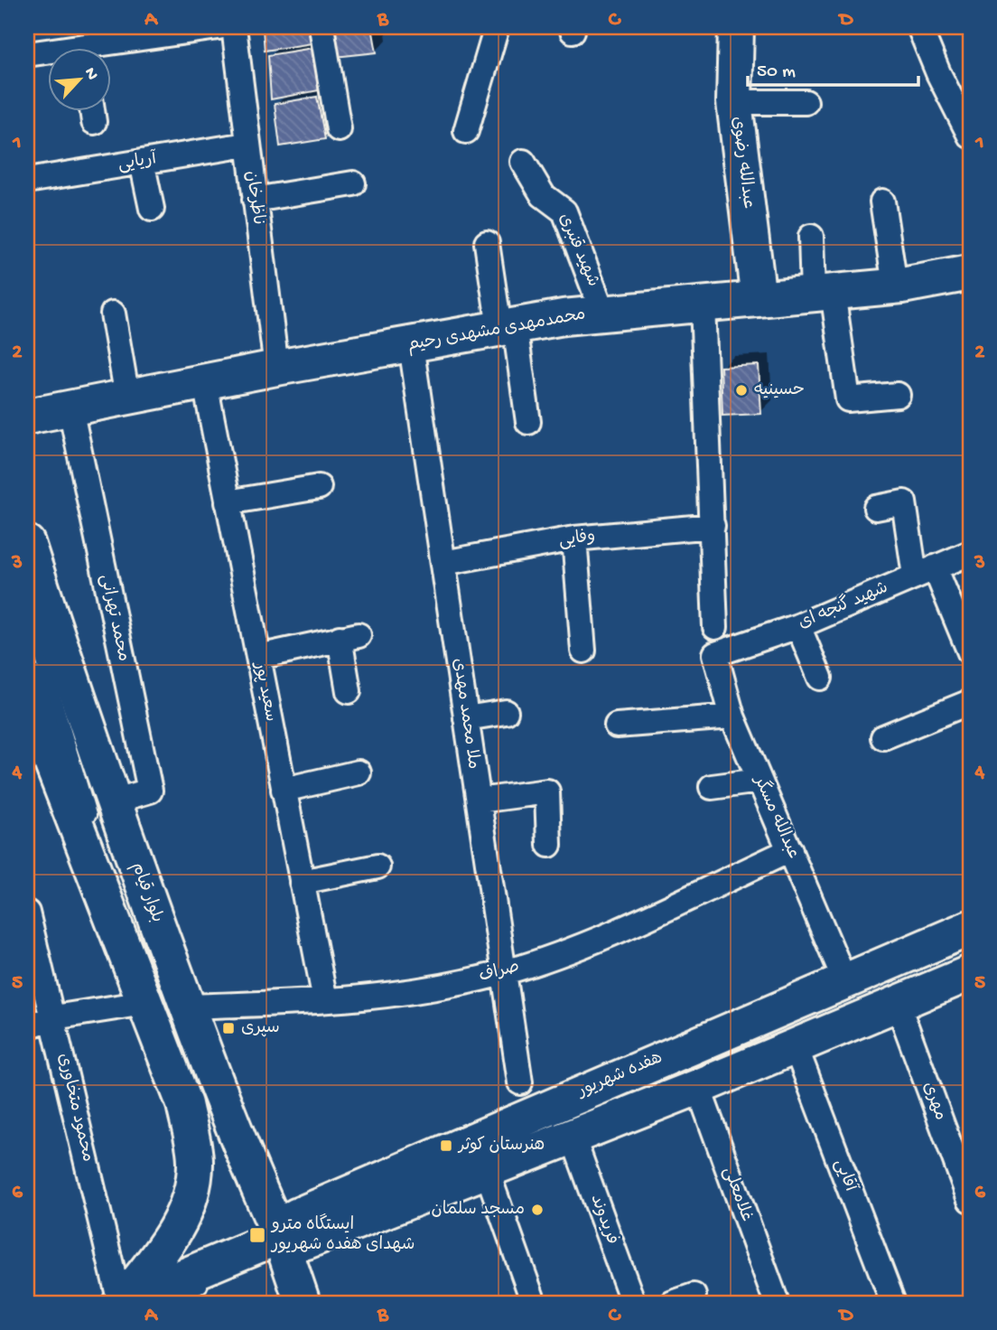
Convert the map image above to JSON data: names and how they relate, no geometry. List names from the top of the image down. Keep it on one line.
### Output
{"streets":{"main road":["عبدالله رضوی","محمدمهدی مشهدی رحیم","بلوار قیام","هفده شهریور"],"street":["آریایی","ناظرخان","شهید قنبری","وفایی","شهید گنجه ای","محمد تهرانی","سعید پور","ملا محمد مهدی","عبدالله مسگر","صراف","مهری","محمود متخاوری","آقایی","غلامعلی","فریدوند"]},"crossings":[["آریایی","ناظرخان"],["عبدالله رضوی","محمدمهدی مشهدی رحیم"],["ناظرخان","محمدمهدی مشهدی رحیم"],["شهید قنبری","محمدمهدی مشهدی رحیم"],["محمدمهدی مشهدی رحیم","محمد تهرانی"],["محمدمهدی مشهدی رحیم","سعید پور"],["محمدمهدی مشهدی رحیم","ملا محمد مهدی"],["وفایی","ملا محمد مهدی"],["شهید گنجه ای","عبدالله مسگر"],["محمد تهرانی","بلوار قیام"],["سعید پور","صراف"],["ملا محمد مهدی","صراف"],["عبدالله مسگر","صراف"],["عبدالله مسگر","هفده شهریور"],["بلوار قیام","صراف"],["بلوار قیام","هفده شهریور"],["هفده شهریور","مهری"],["هفده شهریور","محمود متخاوری"],["هفده شهریور","آقایی"],["هفده شهریور","غلامعلی"],["هفده شهریور","فریدوند"]],"places":{"other":["حسینیه","مسجد سلمان"],"transit":["سپری","هنرستان کوثر","ایستگاه مترو شهدای هفده شهریور"]},"scale_bar":"50 m","north":"top right","grid":{"columns":["A","B","C","D"],"rows":["1","2","3","4","5","6"]}}
